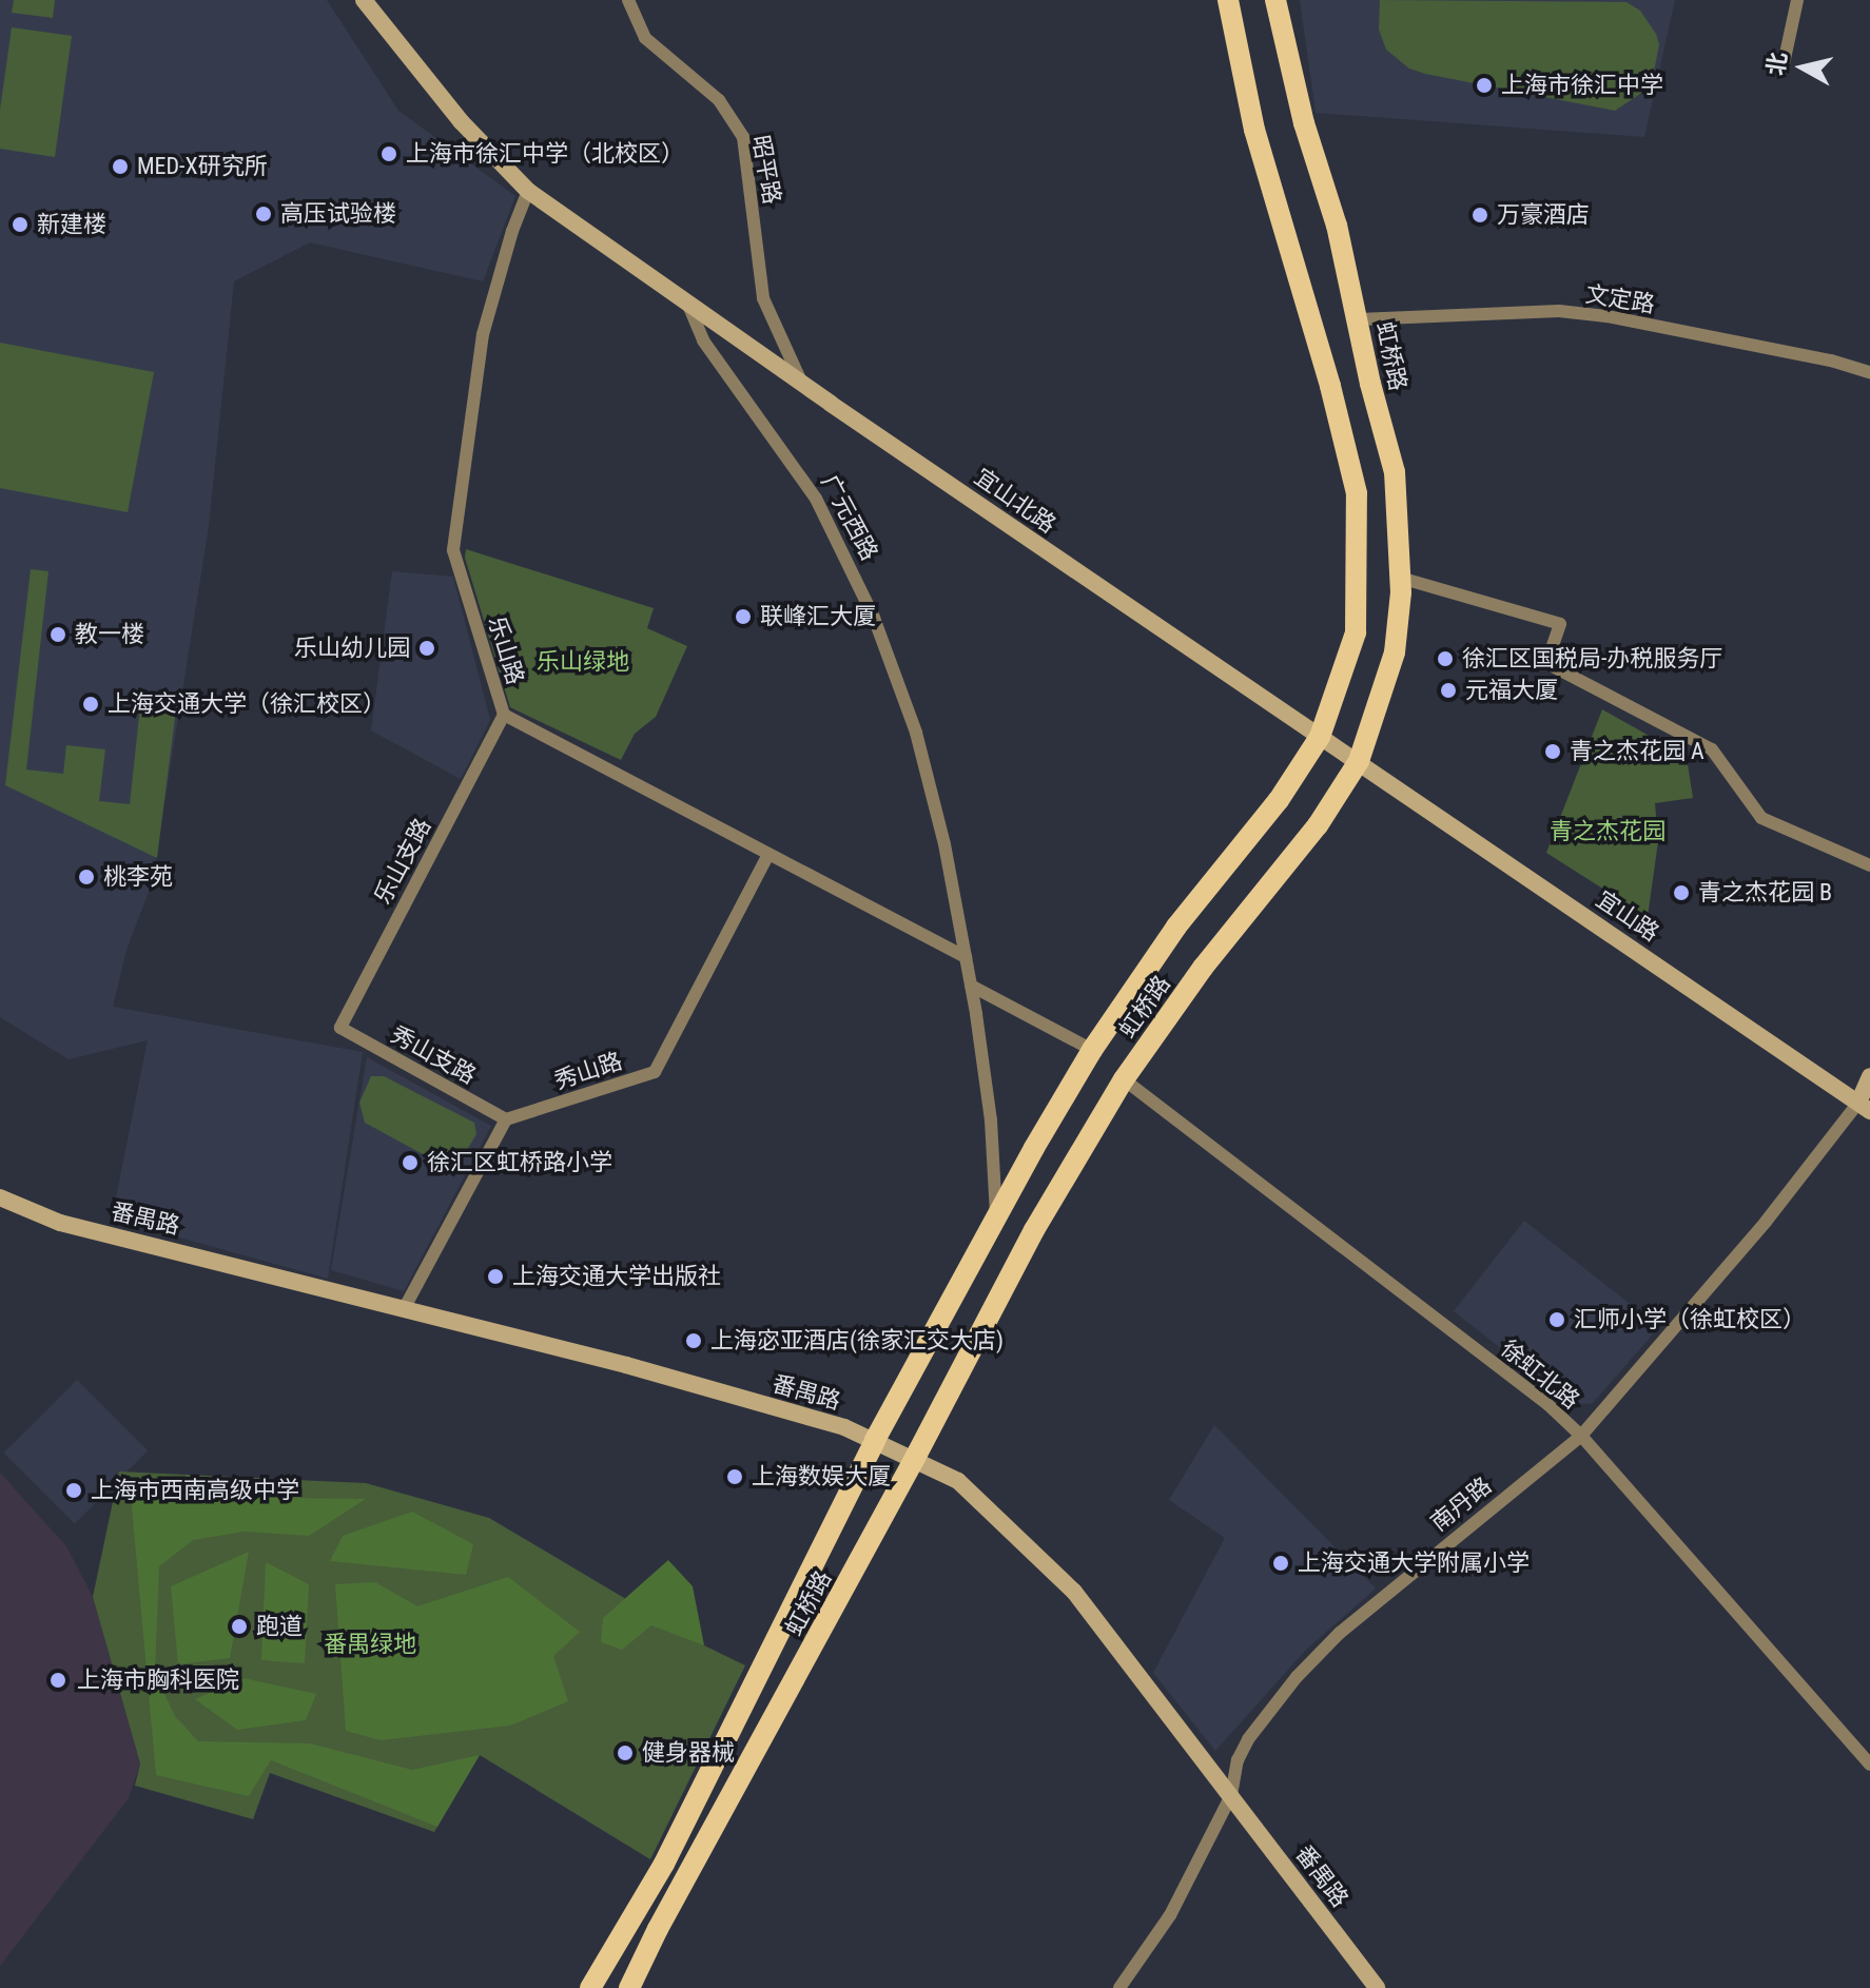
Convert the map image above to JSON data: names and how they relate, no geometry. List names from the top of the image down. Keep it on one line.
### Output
{"streets":{"main road":["虹桥路"],"street":["昭平路","文定路","宜山北路","广元西路","乐山路","乐山支路","宜山路","秀山支路","秀山路","番禺路","徐虹北路","南丹路"]},"crossings":[["昭平路","宜山北路"],["文定路","虹桥路"],["虹桥路","宜山北路"],["虹桥路","广元西路"],["虹桥路","宜山路"],["虹桥路","番禺路"],["虹桥路","徐虹北路"],["宜山北路","广元西路"],["宜山北路","宜山路"],["广元西路","乐山路"],["乐山路","乐山支路"],["乐山路","秀山路"],["乐山支路","秀山支路"],["宜山路","南丹路"],["秀山支路","秀山路"],["番禺路","南丹路"],["徐虹北路","南丹路"]],"parks":["乐山绿地","青之杰花园","番禺绿地"],"places":["上海市徐汇中学","上海市徐汇中学（北校区）","MED-X研究所","高压试验楼","万豪酒店","新建楼","联峰汇大厦","教一楼","乐山幼儿园","徐汇区国税局-办税服务厅","元福大厦","上海交通大学（徐汇校区）","青之杰花园 A","桃李苑","青之杰花园 B","徐汇区虹桥路小学","上海交通大学出版社","汇师小学（徐虹校区）","上海宓亚酒店(徐家汇交大店)","上海数娱大厦","上海市西南高级中学","上海交通大学附属小学","跑道","上海市胸科医院","健身器械"],"north":"left"}
